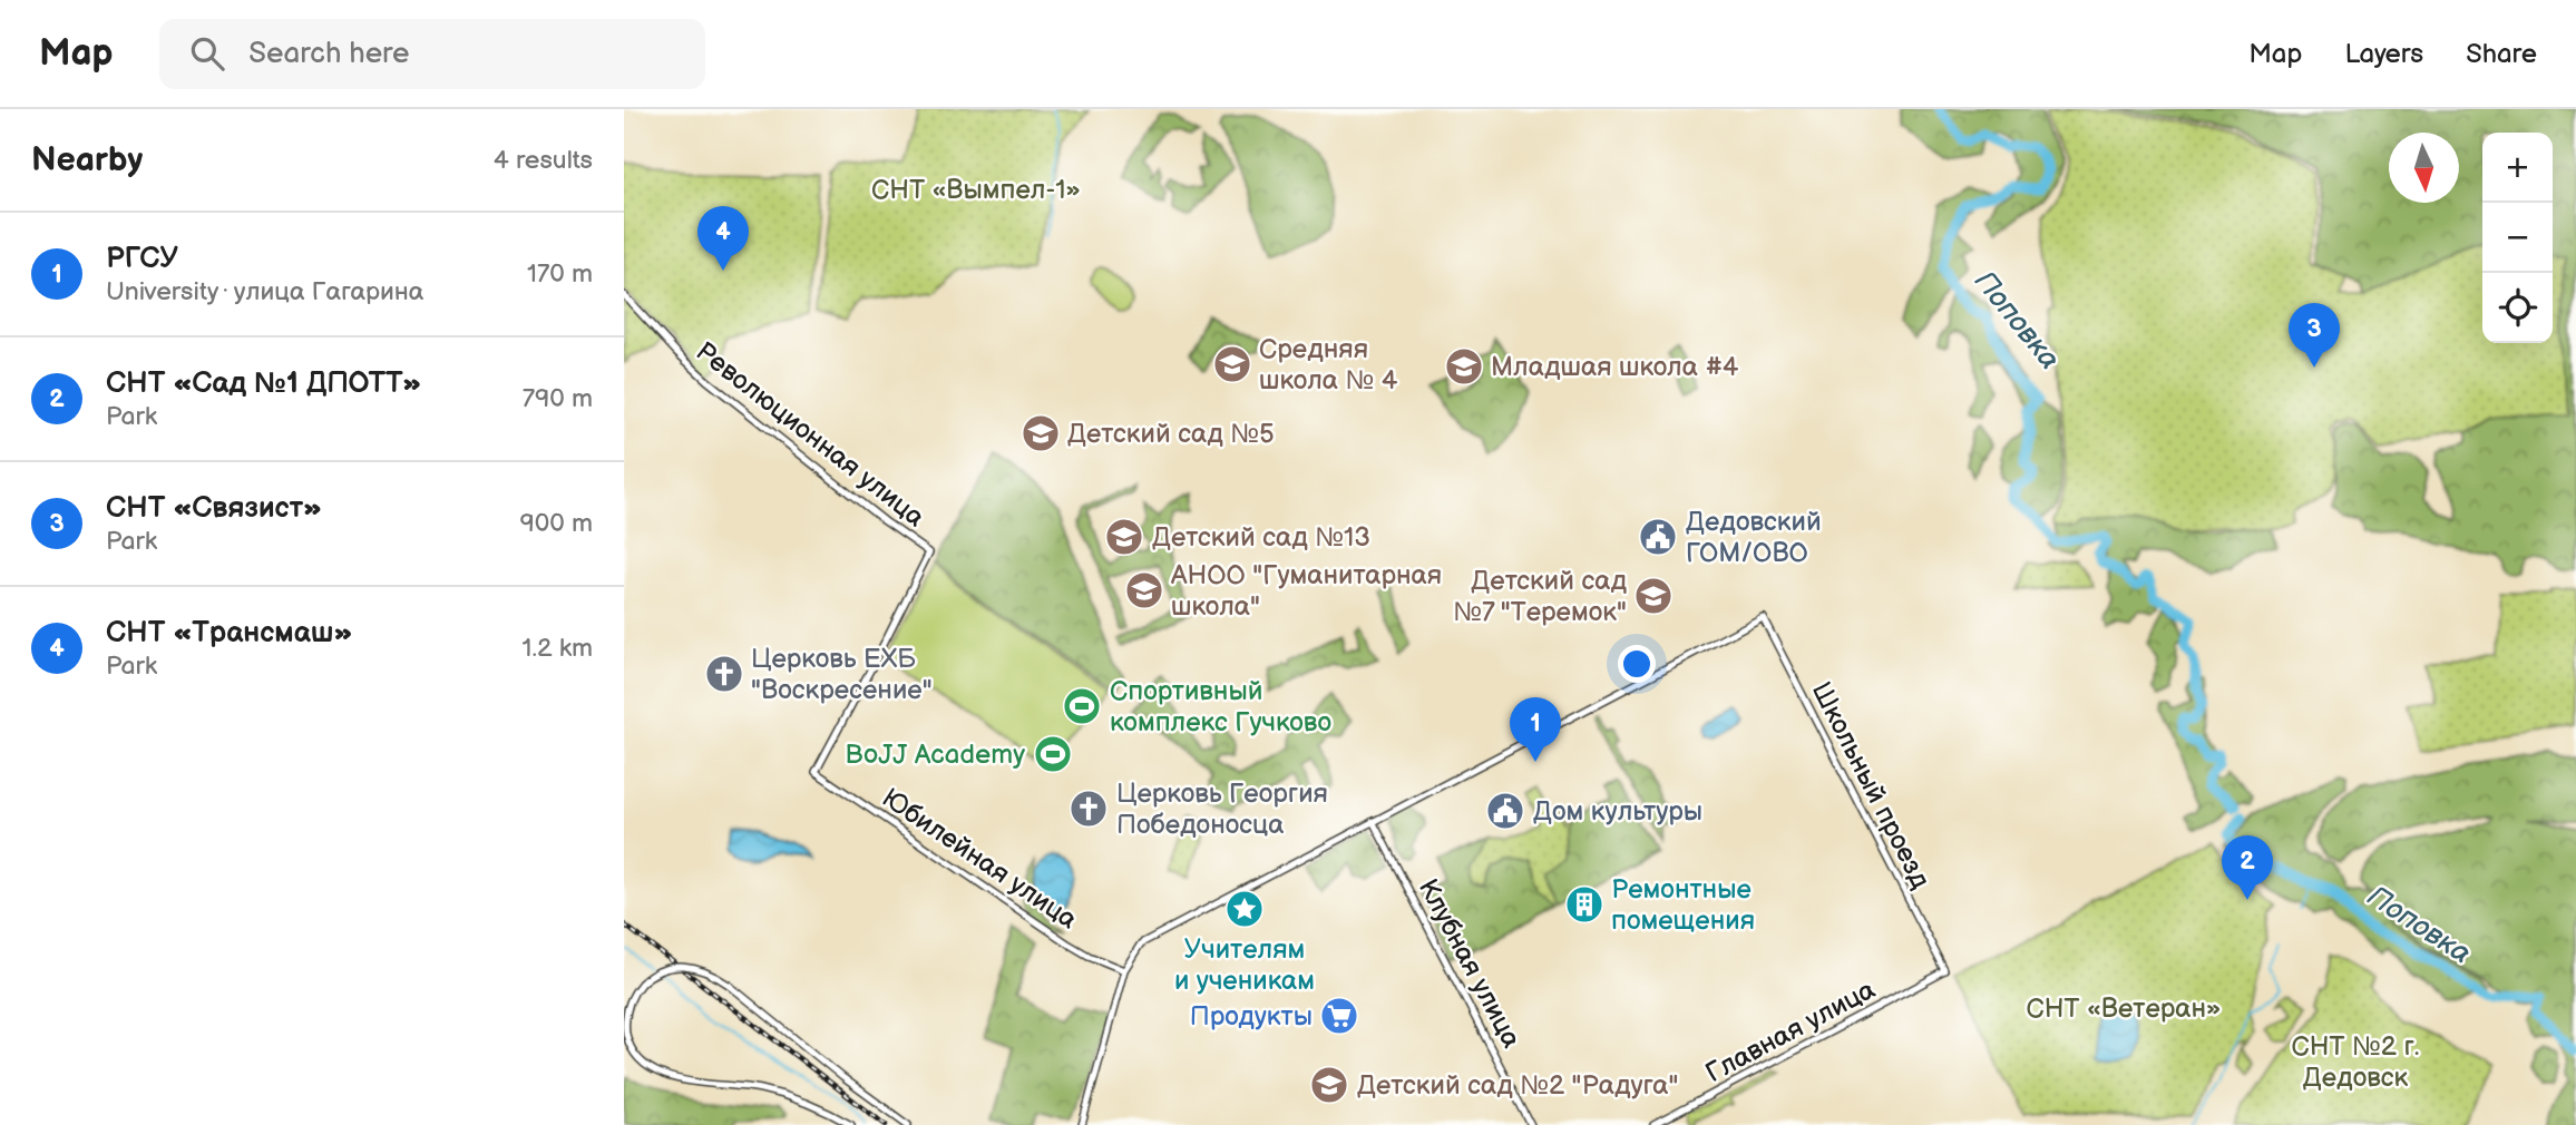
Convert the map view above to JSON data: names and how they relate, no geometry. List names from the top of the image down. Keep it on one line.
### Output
{"streets":{"street":["Революционная улица","Школьный проезд","Юбилейная улица","Клубная улица","Главная улица"]},"crossings":[["Революционная улица","Юбилейная улица"],["Школьный проезд","Клубная улица"],["Школьный проезд","Главная улица"]],"water":["Поповка"],"parks":["СНТ «Вымпел-1»","СНТ «Ветеран»","СНТ №2 г. Дедовск"],"places":{"school or university":["Средняя школа № 4","Младшая школа #4","Детский сад №5","Детский сад №13","АНОО \"Гуманитарная школа\"","Детский сад №7 \"Теремок\"","Детский сад №2 \"Радуга\""],"public building":["Дедовский ГОМ/ОВО","Дом культуры"],"church":["Церковь ЕХБ \"Воскресение\"","Церковь Георгия Победоносца"],"sports":["Спортивный комплекс Гучково","BoJJ Academy"],"building":["Ремонтные помещения"],"place":["Учителям и ученикам"],"supermarket":["Продукты"]},"north":"bottom","page":{"header":"Map","search":"Search here","nav":["Map","Layers","Share"],"heading":["Nearby","4 results"],"map_buttons":["+","−"],"pins":["4","3","1","2"],"list":[{"mark":"1","name":"РГСУ","note":"University · улица Гагарина","value":"170 m"},{"mark":"2","name":"СНТ «Сад №1 ДПОТТ»","note":"Park","value":"790 m"},{"mark":"3","name":"СНТ «Связист»","note":"Park","value":"900 m"},{"mark":"4","name":"СНТ «Трансмаш»","note":"Park","value":"1.2 km"}]}}
